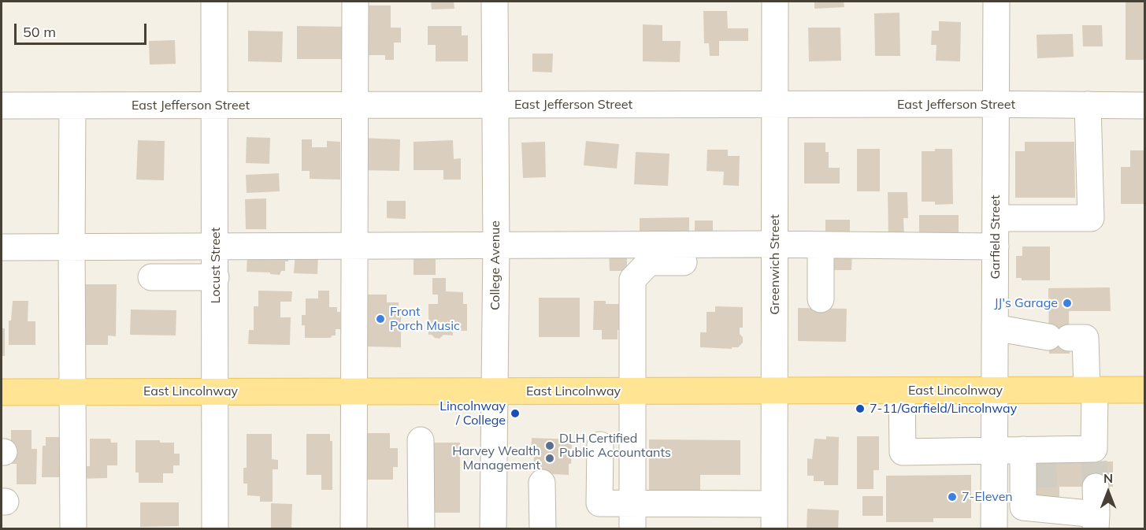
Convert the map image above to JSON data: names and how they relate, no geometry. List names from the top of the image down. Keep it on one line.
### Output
{"streets":{"main road":["East Lincolnway"],"street":["East Jefferson Street","Garfield Street","Greenwich Street","Locust Street","College Avenue"]},"crossings":[["East Jefferson Street","Garfield Street"],["East Jefferson Street","Greenwich Street"],["East Jefferson Street","Locust Street"],["East Jefferson Street","College Avenue"],["Garfield Street","East Lincolnway"],["Greenwich Street","East Lincolnway"],["Locust Street","East Lincolnway"],["College Avenue","East Lincolnway"]],"places":["JJ's Garage","Front Porch Music","7-11/Garfield/Lincolnway","Lincolnway / College","DLH Certified Public Accountants","Harvey Wealth Management","7-Eleven"],"scale_bar":"50 m","north":"top"}
